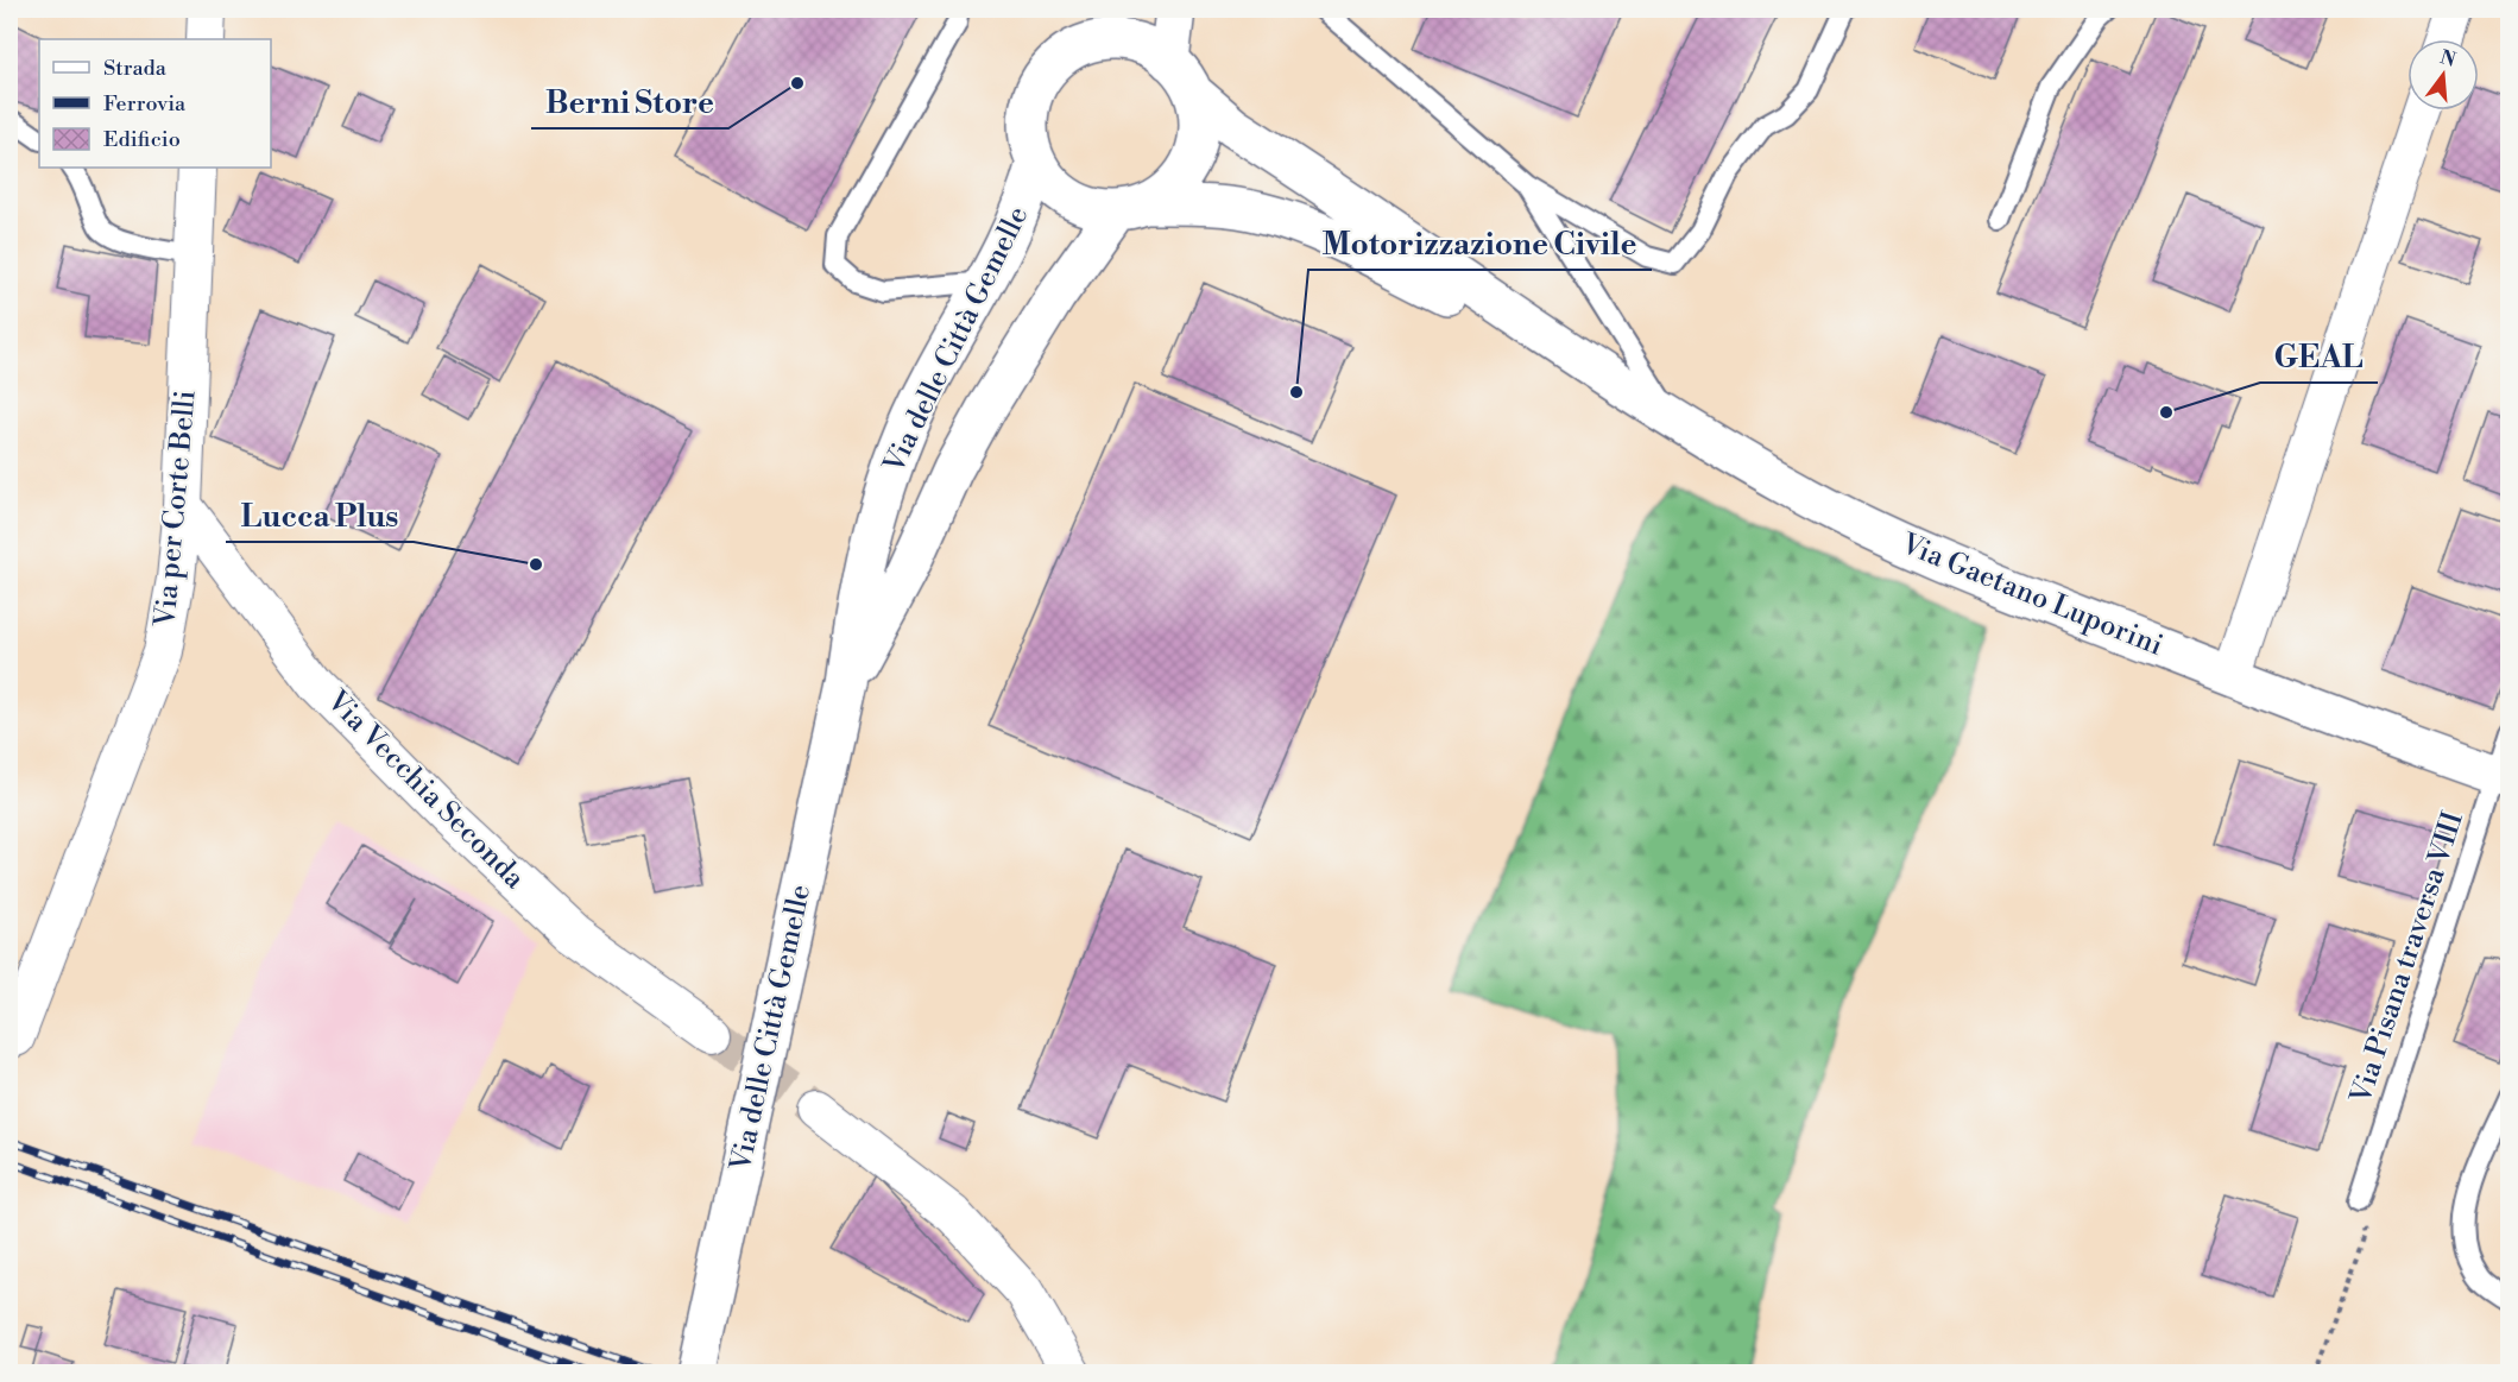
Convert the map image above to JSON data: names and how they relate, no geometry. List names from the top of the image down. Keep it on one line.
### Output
{"streets":{"main road":["Via delle Città Gemelle","Via Gaetano Luporini"],"street":["Via per Corte Belli","Via Vecchia Seconda"],"lane":["Via Pisana traversa VIII"]},"crossings":[["Via delle Città Gemelle","Via Gaetano Luporini"],["Via per Corte Belli","Via Vecchia Seconda"],["Via Gaetano Luporini","Via Pisana traversa VIII"]],"places":["Berni Store","Motorizzazione Civile","GEAL","Lucca Plus"],"legend":["Strada","Ferrovia","Edificio"],"north":"top"}
